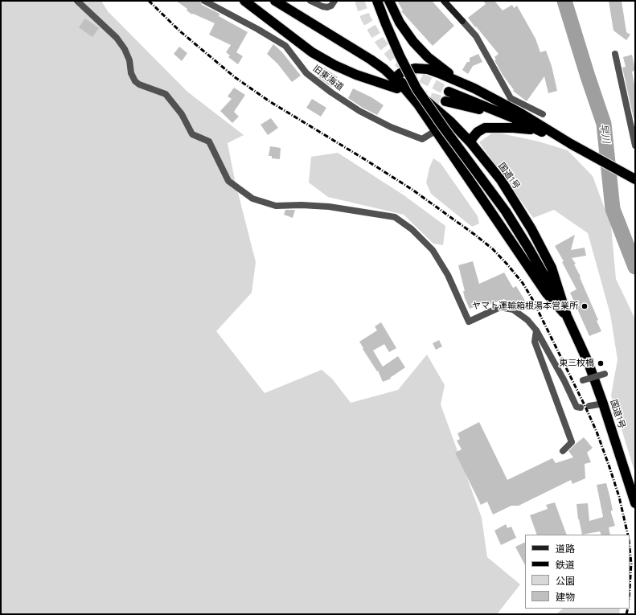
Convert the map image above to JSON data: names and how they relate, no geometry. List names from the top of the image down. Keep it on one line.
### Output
{"streets":{"highway":["国道1号"],"street":["旧東海道"]},"crossings":[["旧東海道","国道1号"]],"water":["早川"],"places":["ヤマト運輸箱根湯本営業所","東三枚橋"],"legend":["道路","鉄道","公園","建物"]}
